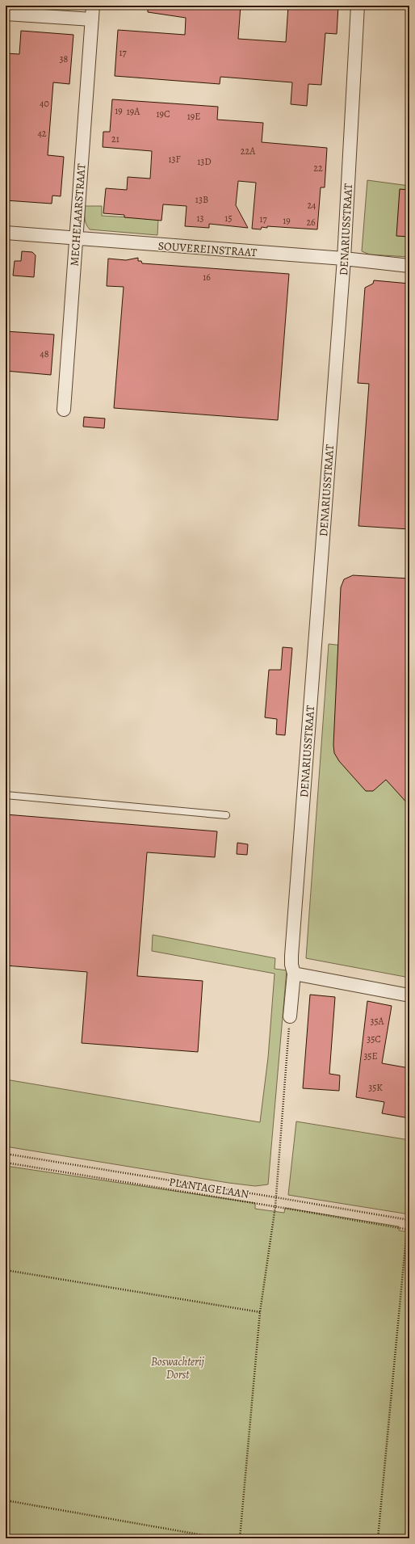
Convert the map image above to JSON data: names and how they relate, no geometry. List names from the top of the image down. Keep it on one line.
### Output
{"streets":{"street":["MECHELAARSTRAAT","DENARIUSSTRAAT","SOUVEREINSTRAAT"],"path":["PLANTAGELAAN"]},"crossings":[["MECHELAARSTRAAT","SOUVEREINSTRAAT"],["DENARIUSSTRAAT","SOUVEREINSTRAAT"]],"parks":["Boswachterij Dorst"],"house_numbers":["17","38","40","19","19A","19C","19E","42","21","22A","13F","13D","22","13B","24","13","15","17","19","26","16","48","35A","35C","35E","35K"]}
